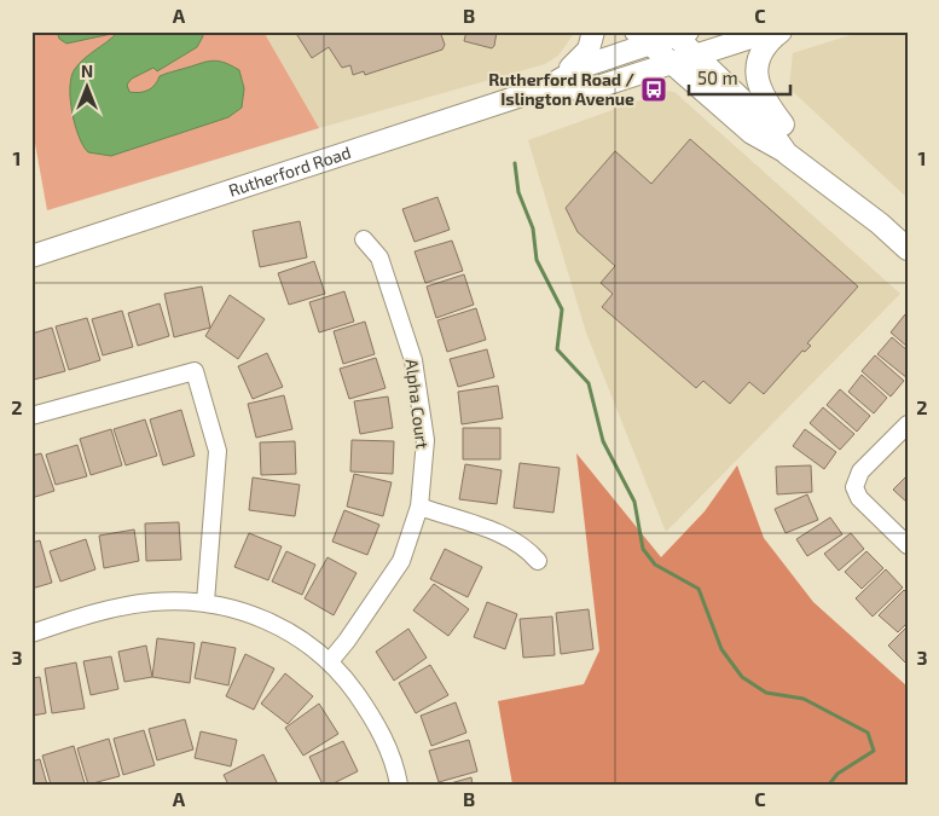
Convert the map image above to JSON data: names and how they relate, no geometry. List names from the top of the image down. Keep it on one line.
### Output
{"streets":{"main road":["Rutherford Road"],"street":["Alpha Court"]},"places":{"bus stop":["Rutherford Road / Islington Avenue"]},"scale_bar":"50 m","north":"top","grid":{"columns":["A","B","C"],"rows":["1","2","3"]}}
